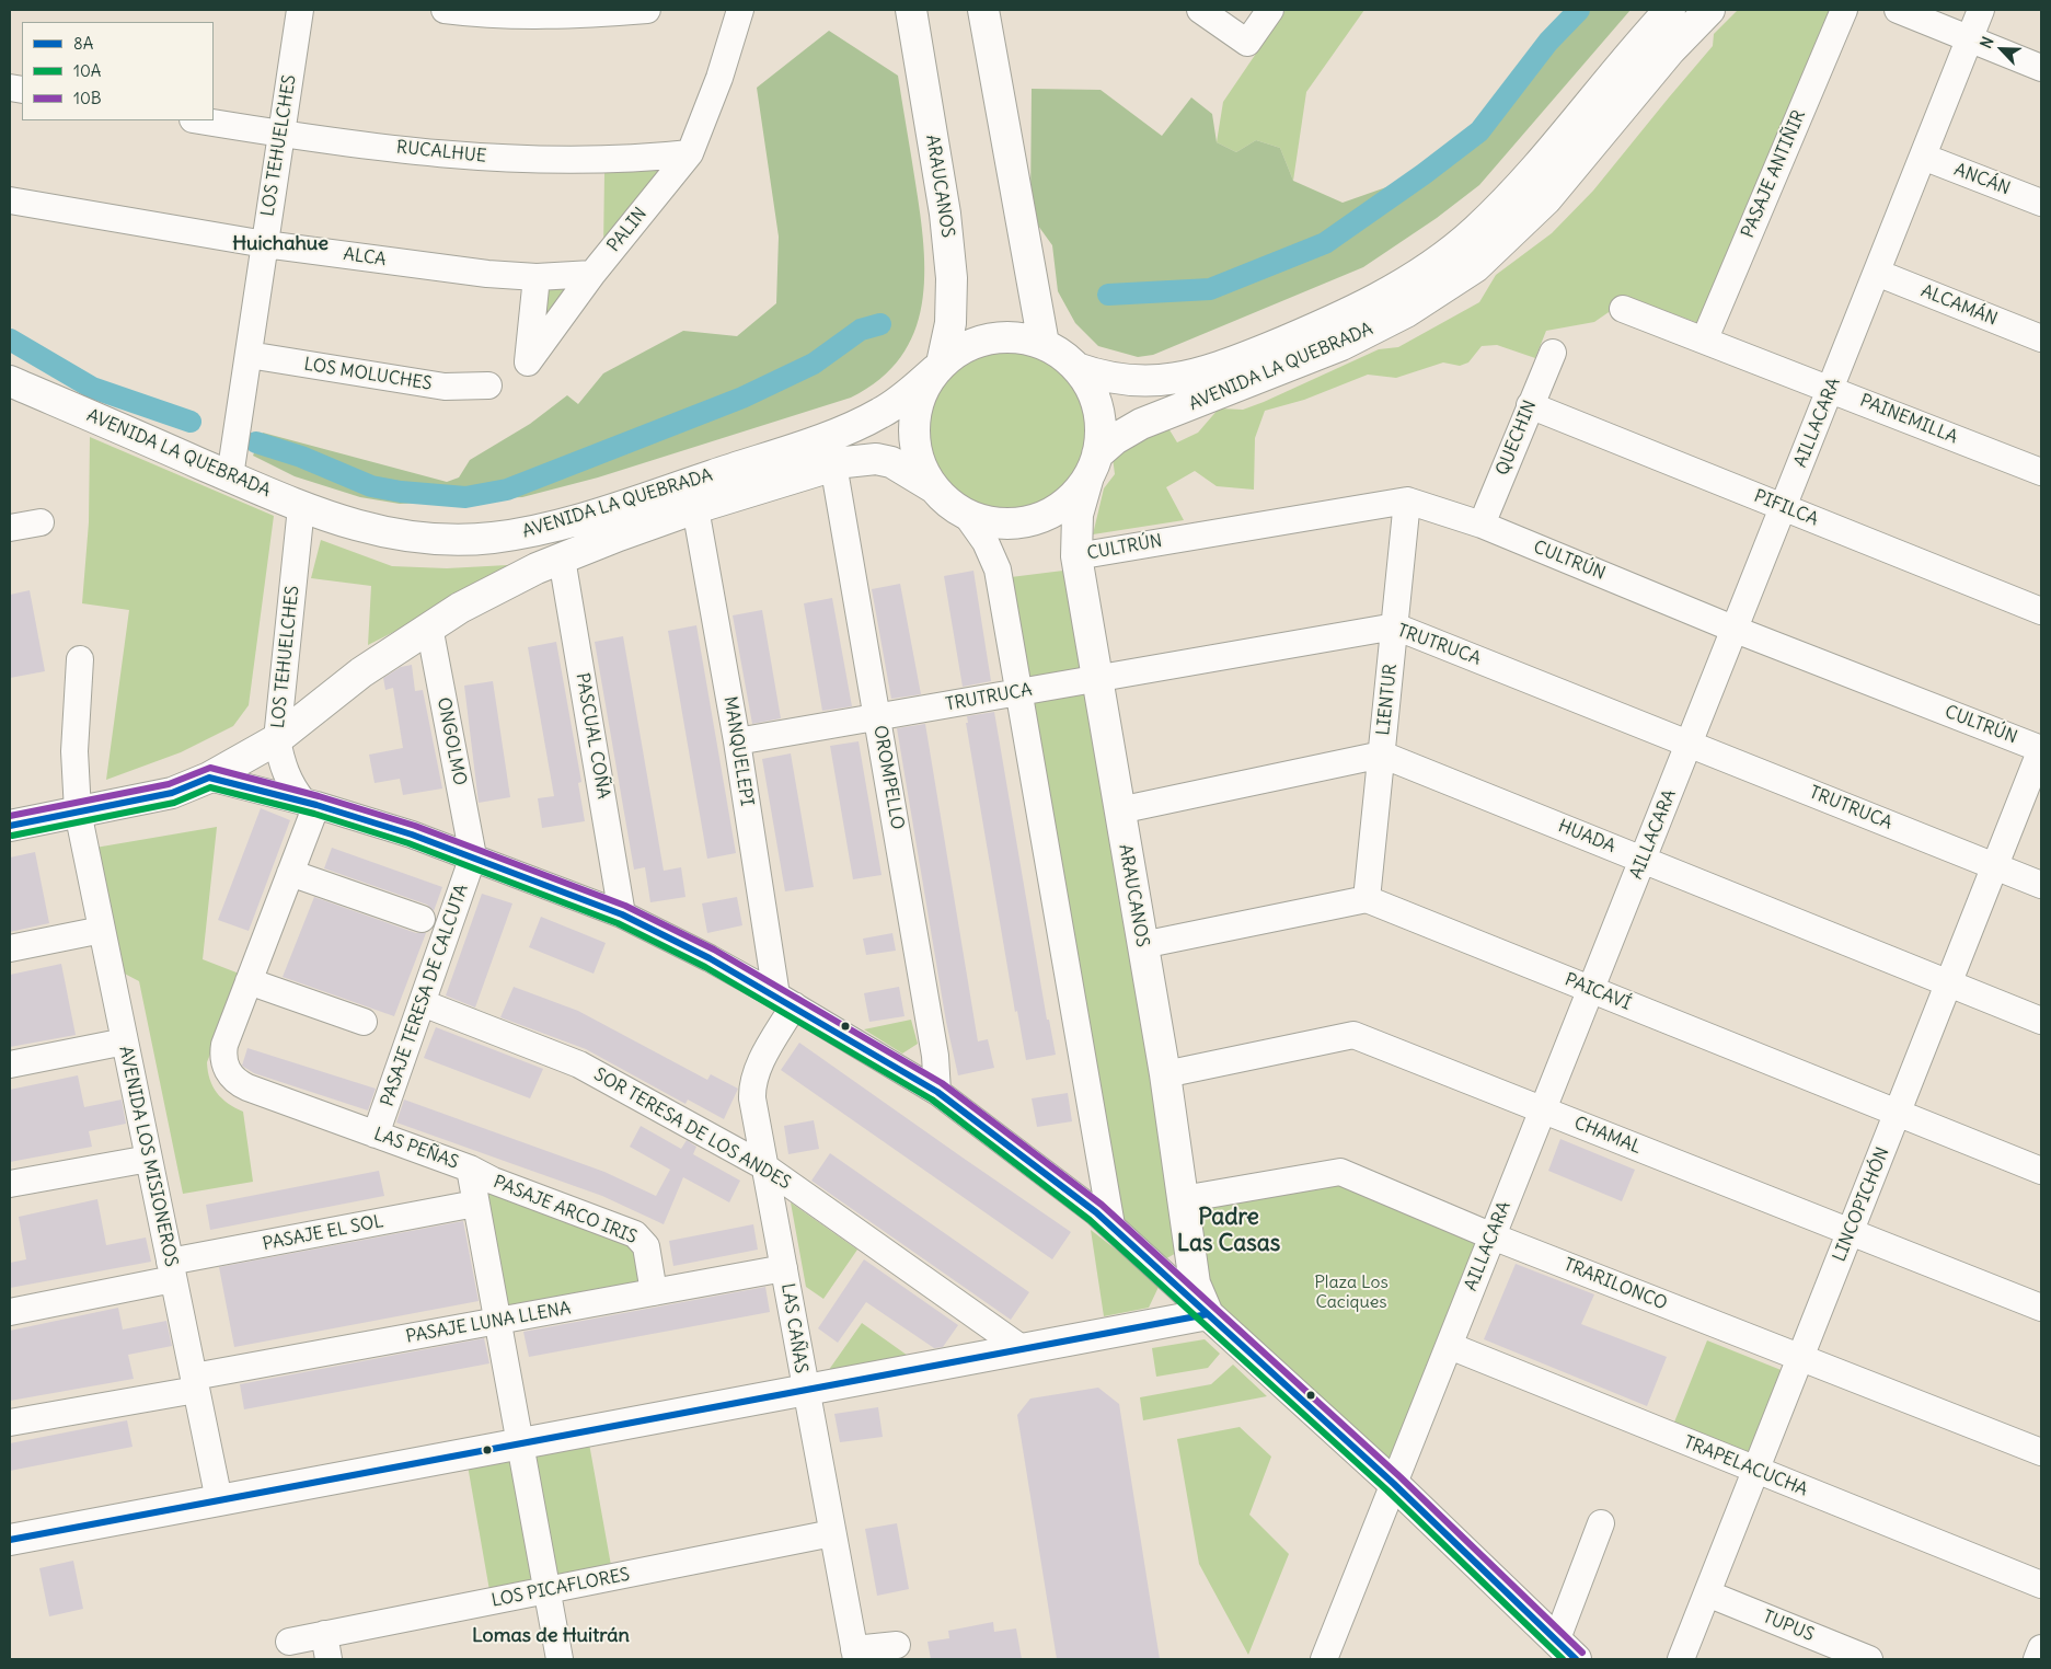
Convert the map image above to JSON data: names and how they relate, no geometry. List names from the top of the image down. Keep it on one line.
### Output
{"streets":{"main road":["ARAUCANOS","AVENIDA LA QUEBRADA"],"street":["LOS TEHUELCHES","RUCALHUE","PASAJE ANTIÑIR","ANCÁN","PALIN","ALCA","ALCAMÁN","LOS MOLUCHES","PAINEMILLA","AILLACARA","QUECHIN","PIFILCA","CULTRÚN","TRUTRUCA","LIENTUR","PASCUAL COÑA","ONGOLMO","MANQUELEPI","OROMPELLO","HUADA","PAICAVÍ","PASAJE TERESA DE CALCUTA","SOR TERESA DE LOS ANDES","CHAMAL","LAS PEÑAS","AVENIDA LOS MISIONEROS","LINCOPICHÓN","PASAJE ARCO IRIS","PASAJE EL SOL","TRARILONCO","PASAJE LUNA LLENA","LAS CAÑAS","TRAPELACUCHA","LOS PICAFLORES","TUPUS"]},"crossings":[["LOS TEHUELCHES","RUCALHUE"],["LOS TEHUELCHES","ALCA"],["LOS TEHUELCHES","AVENIDA LA QUEBRADA"],["LOS TEHUELCHES","LOS MOLUCHES"],["LOS TEHUELCHES","LAS PEÑAS"],["RUCALHUE","PALIN"],["PASAJE ANTIÑIR","PAINEMILLA"],["ANCÁN","AILLACARA"],["ARAUCANOS","AVENIDA LA QUEBRADA"],["ARAUCANOS","CULTRÚN"],["ARAUCANOS","TRUTRUCA"],["ARAUCANOS","CHAMAL"],["ARAUCANOS","TRARILONCO"],["PALIN","ALCA"],["ALCAMÁN","AILLACARA"],["AVENIDA LA QUEBRADA","PASCUAL COÑA"],["AVENIDA LA QUEBRADA","ONGOLMO"],["AVENIDA LA QUEBRADA","MANQUELEPI"],["AVENIDA LA QUEBRADA","OROMPELLO"],["AVENIDA LA QUEBRADA","AVENIDA LOS MISIONEROS"],["PAINEMILLA","AILLACARA"],["AILLACARA","PIFILCA"],["AILLACARA","CULTRÚN"],["AILLACARA","TRUTRUCA"],["AILLACARA","HUADA"],["AILLACARA","PAICAVÍ"],["AILLACARA","CHAMAL"],["AILLACARA","TRARILONCO"],["AILLACARA","TRAPELACUCHA"],["QUECHIN","PIFILCA"],["QUECHIN","CULTRÚN"],["CULTRÚN","LIENTUR"],["CULTRÚN","LINCOPICHÓN"],["TRUTRUCA","LIENTUR"],["TRUTRUCA","MANQUELEPI"],["TRUTRUCA","OROMPELLO"],["TRUTRUCA","LINCOPICHÓN"],["LIENTUR","HUADA"],["LIENTUR","PAICAVÍ"],["ONGOLMO","PASAJE TERESA DE CALCUTA"],["MANQUELEPI","LAS CAÑAS"],["HUADA","LINCOPICHÓN"],["PAICAVÍ","LINCOPICHÓN"],["PASAJE TERESA DE CALCUTA","SOR TERESA DE LOS ANDES"],["PASAJE TERESA DE CALCUTA","LAS PEÑAS"],["SOR TERESA DE LOS ANDES","LAS CAÑAS"],["CHAMAL","LINCOPICHÓN"],["LAS PEÑAS","PASAJE ARCO IRIS"],["LAS PEÑAS","PASAJE EL SOL"],["LAS PEÑAS","PASAJE LUNA LLENA"],["LAS PEÑAS","LOS PICAFLORES"],["AVENIDA LOS MISIONEROS","PASAJE EL SOL"],["AVENIDA LOS MISIONEROS","PASAJE LUNA LLENA"],["LINCOPICHÓN","TRARILONCO"],["LINCOPICHÓN","TRAPELACUCHA"],["LINCOPICHÓN","TUPUS"],["PASAJE ARCO IRIS","PASAJE LUNA LLENA"],["PASAJE LUNA LLENA","LAS CAÑAS"],["LAS CAÑAS","LOS PICAFLORES"]],"districts":["Huichahue","Padre Las Casas","Lomas de Huitrán"],"parks":["Plaza Los Caciques"],"lines":["transit line 10B","transit line 8A","transit line 10A"],"legend":["8A","10A","10B"],"north":"top left"}
